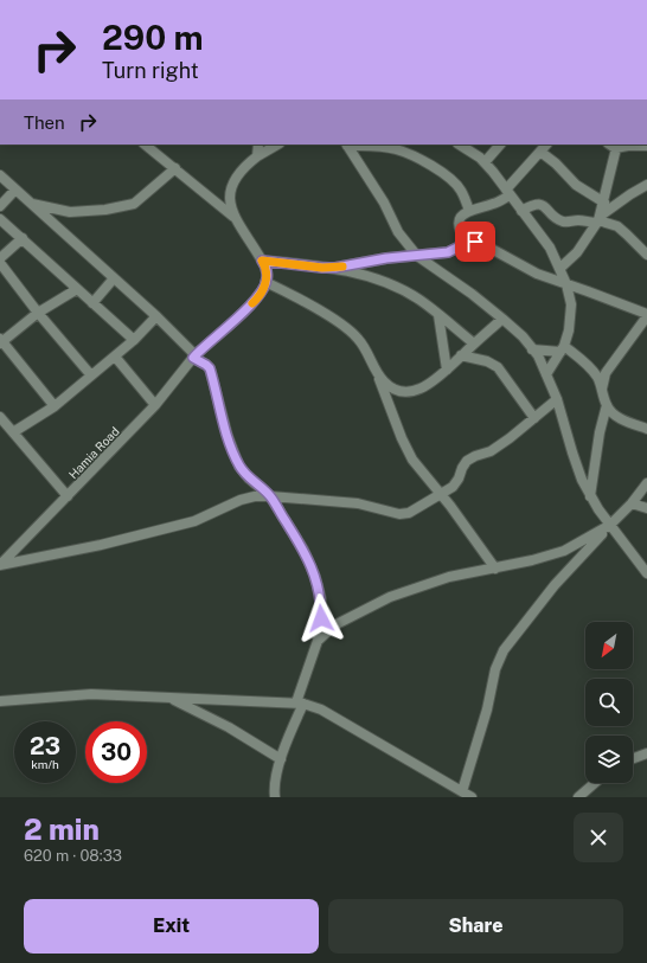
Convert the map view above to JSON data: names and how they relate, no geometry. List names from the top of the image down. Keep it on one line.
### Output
{"streets":{"street":["Hamia Road"]},"north":"bottom left","page":{"turn":["290 m","Turn right"],"then":"Then","speed":"23 km/h","limit":"30","heading":["2 min","620 m · 08:33"],"buttons":["Exit","Share"]}}
